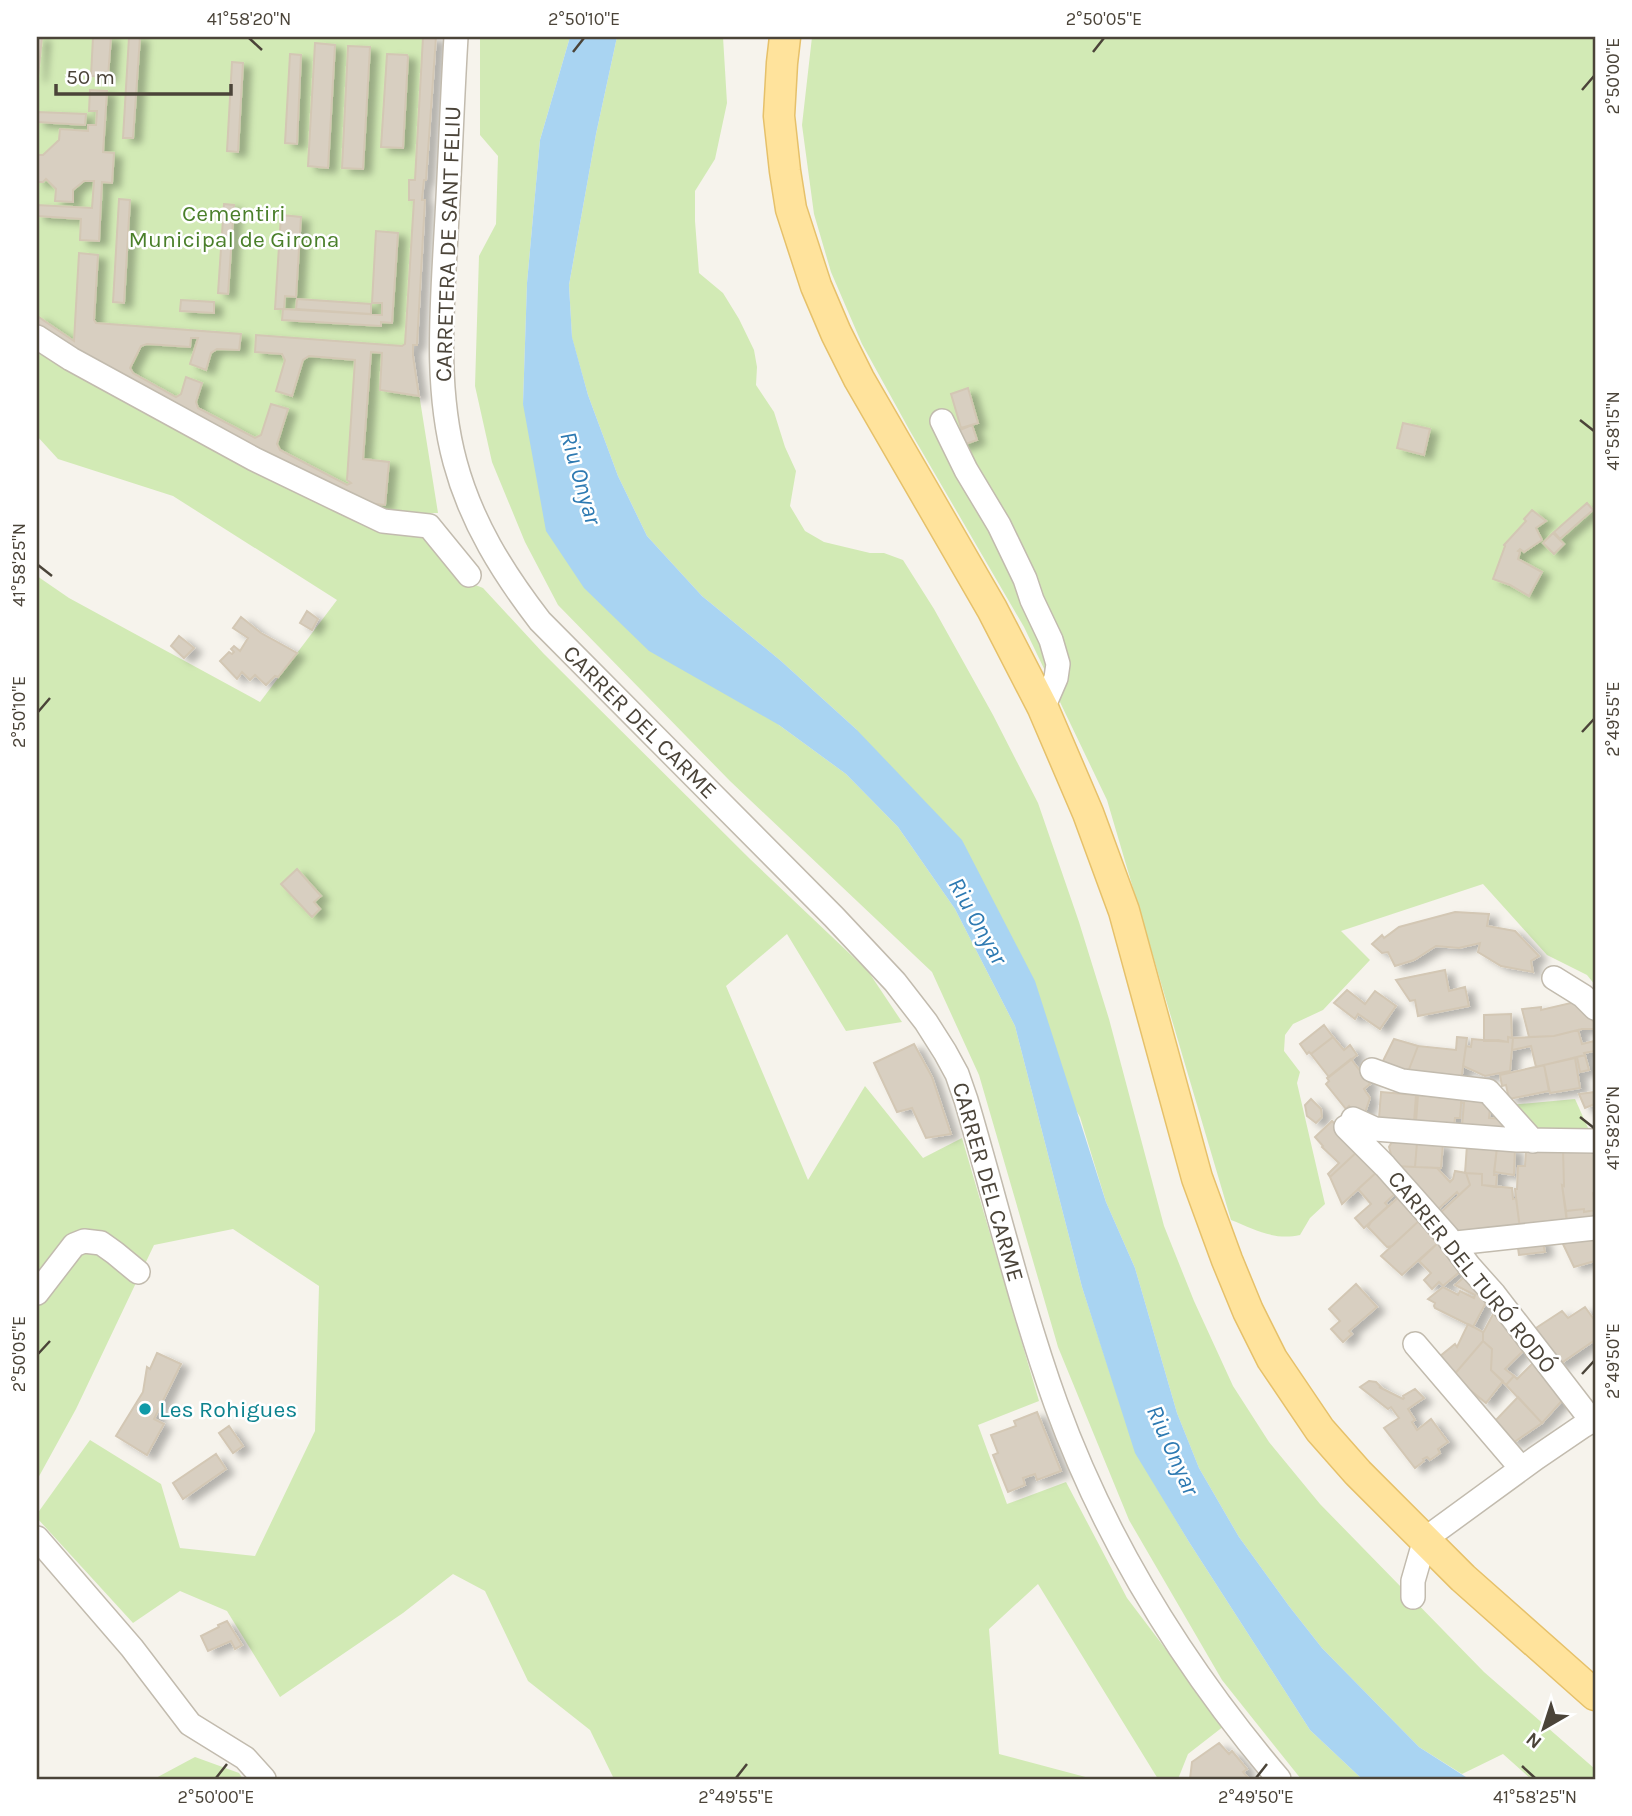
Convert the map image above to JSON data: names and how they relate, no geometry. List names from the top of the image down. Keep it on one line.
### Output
{"streets":{"street":["CARRETERA DE SANT FELIU","CARRER DEL CARME","CARRER DEL TURÓ RODÓ"]},"crossings":[["CARRETERA DE SANT FELIU","CARRER DEL CARME"]],"water":["Riu Onyar"],"parks":["Cementiri Municipal de Girona"],"places":["Les Rohigues"],"scale_bar":"50 m","north":"bottom left","coordinates":["41°58'20\"N","2°50'10\"E","2°50'05\"E","2°50'00\"E","41°58'15\"N","41°58'25\"N","2°49'55\"E","2°49'50\"E"]}
